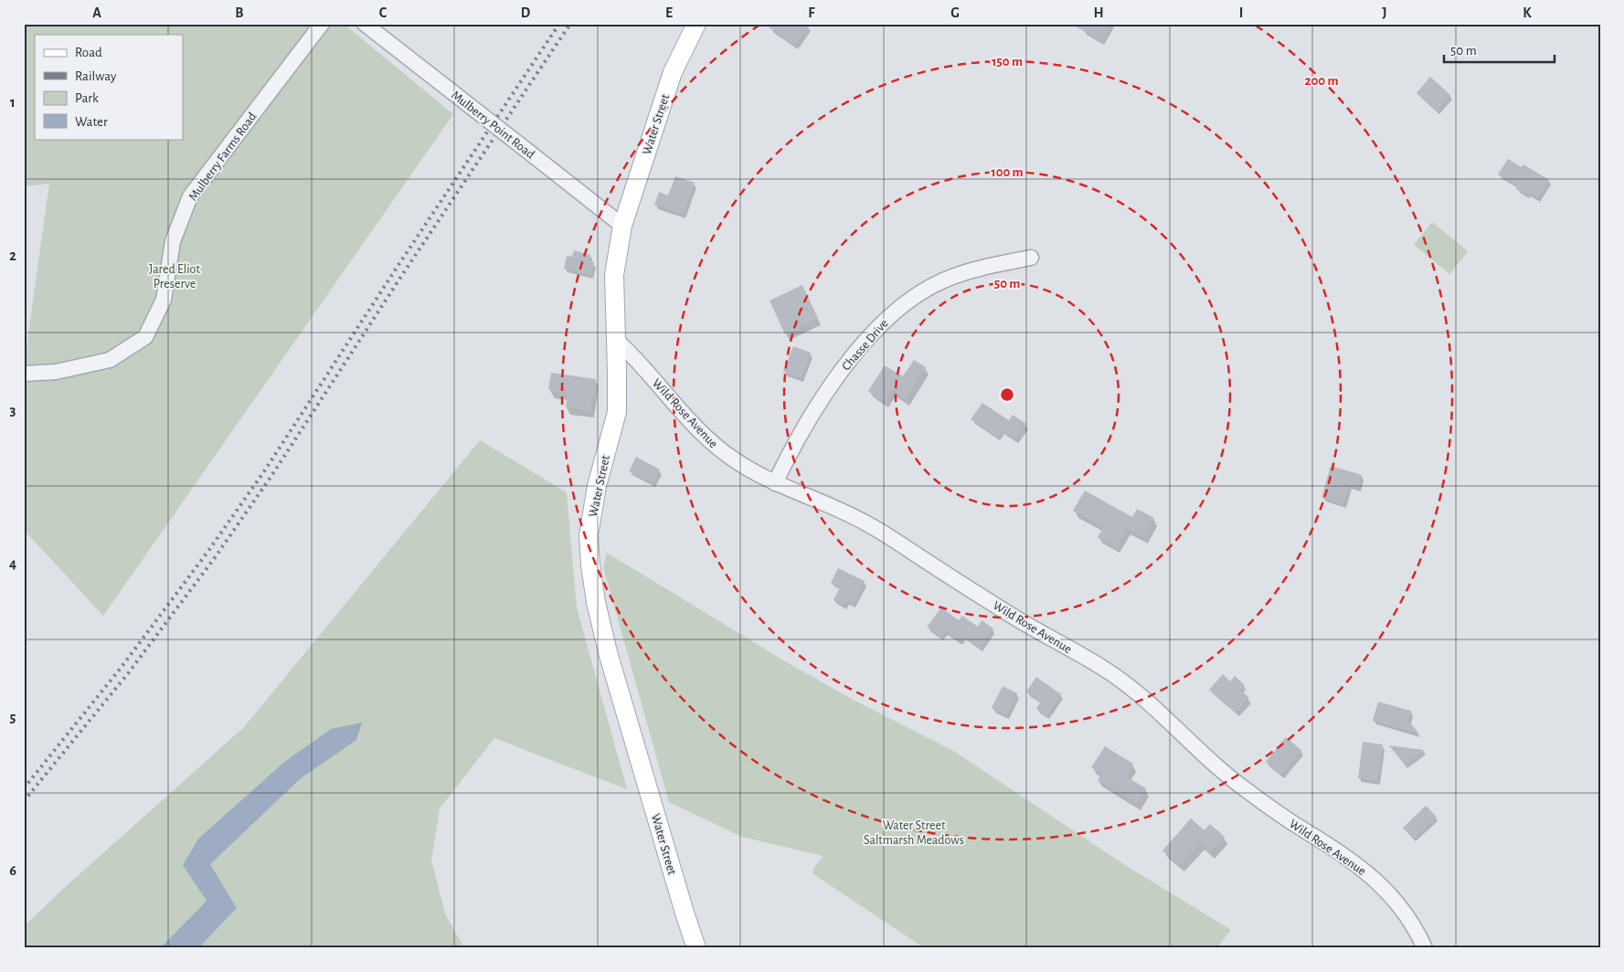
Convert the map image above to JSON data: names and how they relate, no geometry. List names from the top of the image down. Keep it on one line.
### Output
{"streets":{"main road":["Water Street"],"street":["Mulberry Point Road","Mulberry Farms Road","Chasse Drive","Wild Rose Avenue"]},"crossings":[["Mulberry Point Road","Water Street"],["Water Street","Wild Rose Avenue"],["Chasse Drive","Wild Rose Avenue"]],"parks":["Jared Eliot Preserve","Water Street Saltmarsh Meadows"],"legend":["Road","Railway","Park","Water"],"scale_bar":"50 m","grid":{"columns":["A","B","C","D","E","F","G","H","I","J","K"],"rows":["1","2","3","4","5","6"]},"rings":["150 m","200 m","100 m","50 m"]}
